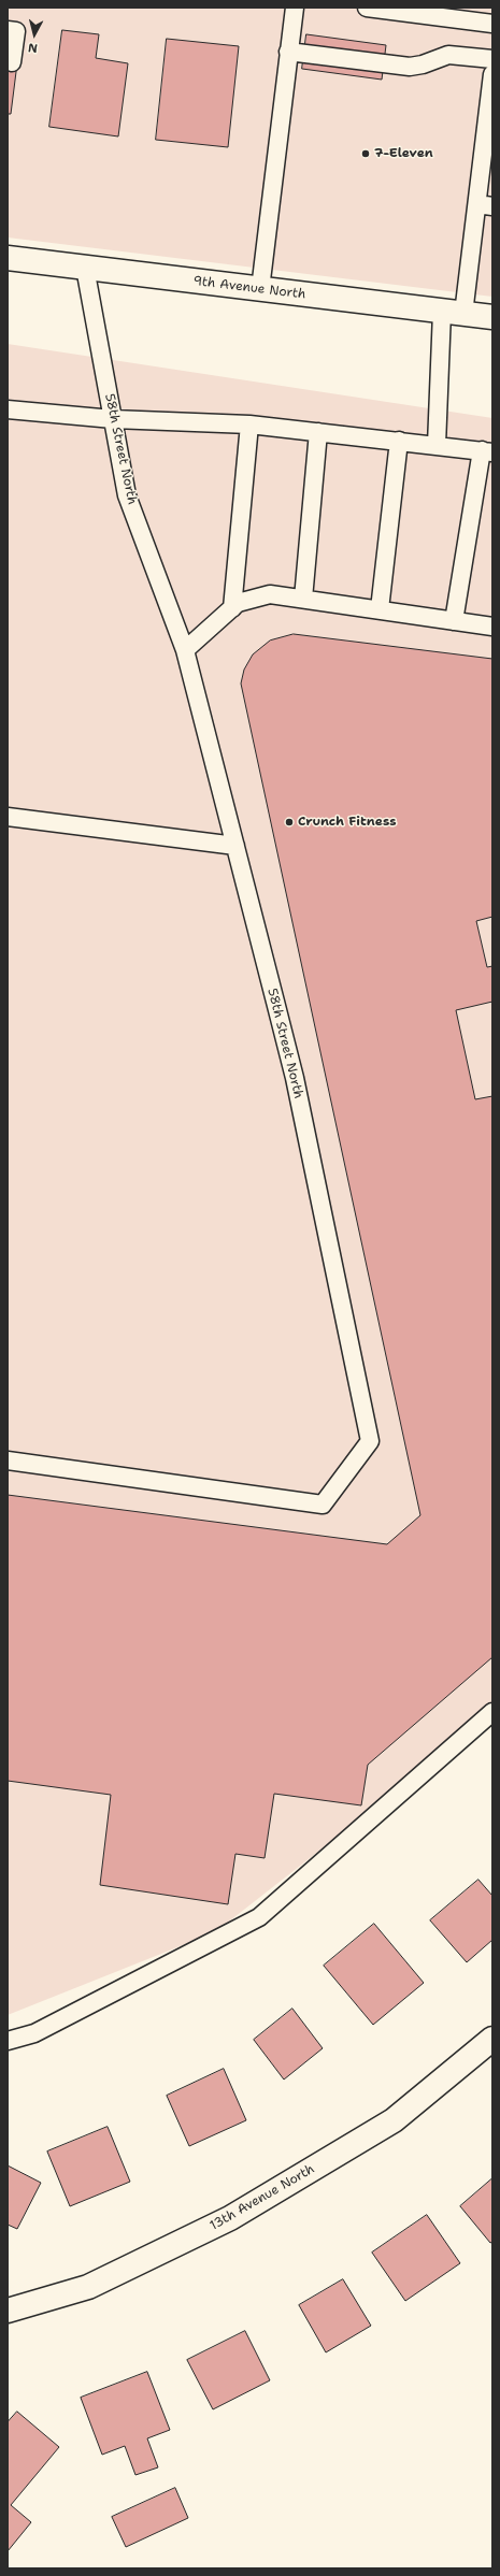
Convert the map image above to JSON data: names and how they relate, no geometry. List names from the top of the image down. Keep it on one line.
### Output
{"streets":{"street":["9th Avenue North","13th Avenue North"],"lane":["58th Street North"]},"crossings":[["9th Avenue North","58th Street North"]],"places":["7-Eleven","Crunch Fitness"],"north":"bottom"}
